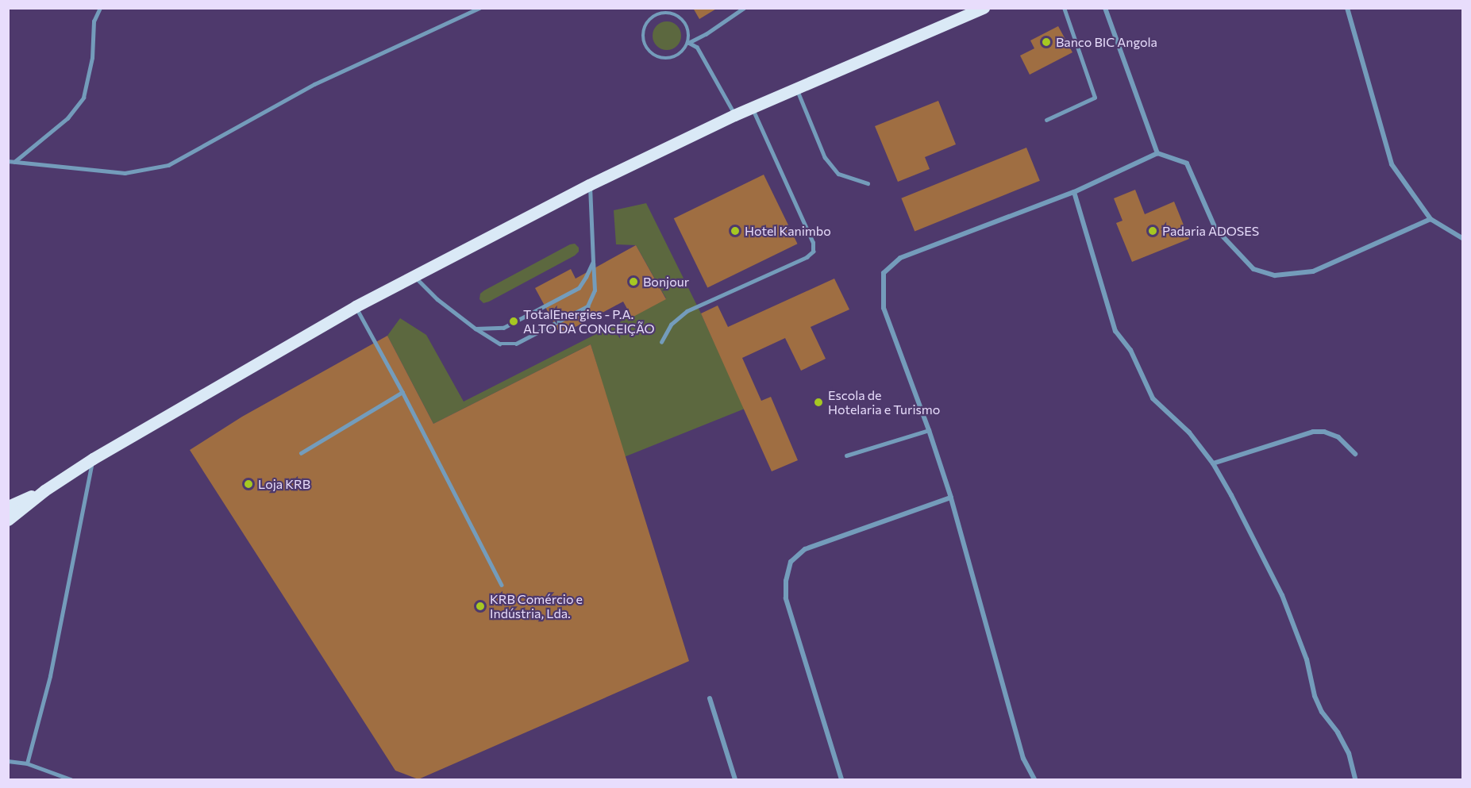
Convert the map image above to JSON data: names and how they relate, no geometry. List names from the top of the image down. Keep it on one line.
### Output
{"places":["Banco BIC Angola","Hotel Kanimbo","Padaria ADOSES","Bonjour","TotalEnergies - P.A. ALTO DA CONCEIÇÃO","Escola de Hotelaria e Turismo","Loja KRB","KRB Comércio e Indústria, Lda."]}
